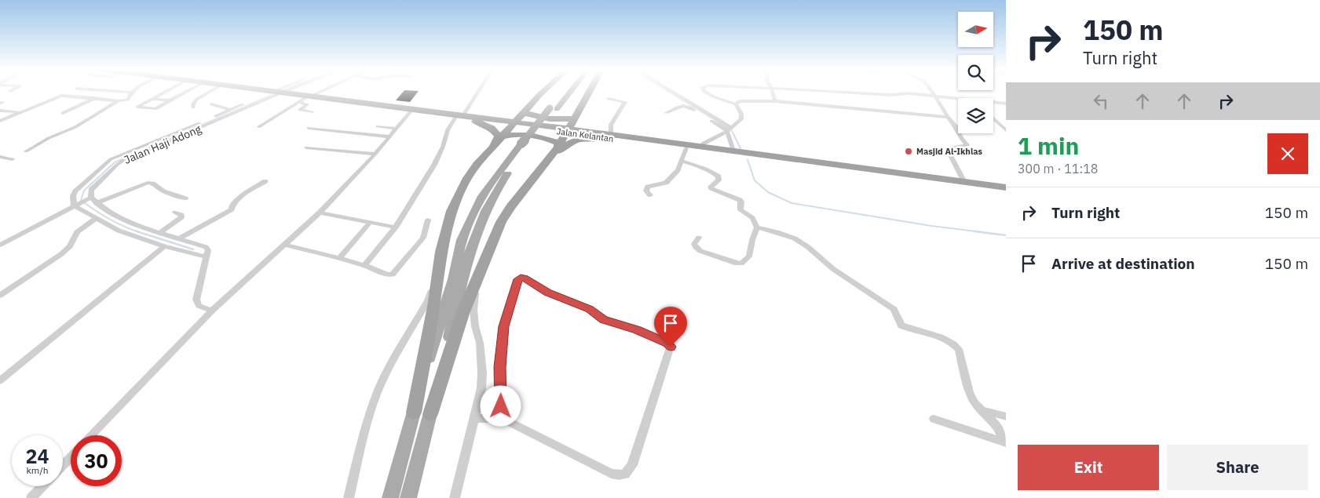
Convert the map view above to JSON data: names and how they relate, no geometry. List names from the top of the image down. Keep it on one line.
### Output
{"streets":{"highway":["Jalan Kelantan"],"street":["Jalan Haji Adong"]},"crossings":[["Jalan Kelantan","Jalan Haji Adong"]],"places":["Masjid Al-Ikhlas"],"north":"right","page":{"turn":["150 m","Turn right"],"heading":["1 min","300 m · 11:18"],"list":[{"name":"Turn right","value":"150 m"},{"name":"Arrive at destination","value":"150 m"}],"speed":"24 km/h","limit":"30","buttons":["Exit","Share"]}}
